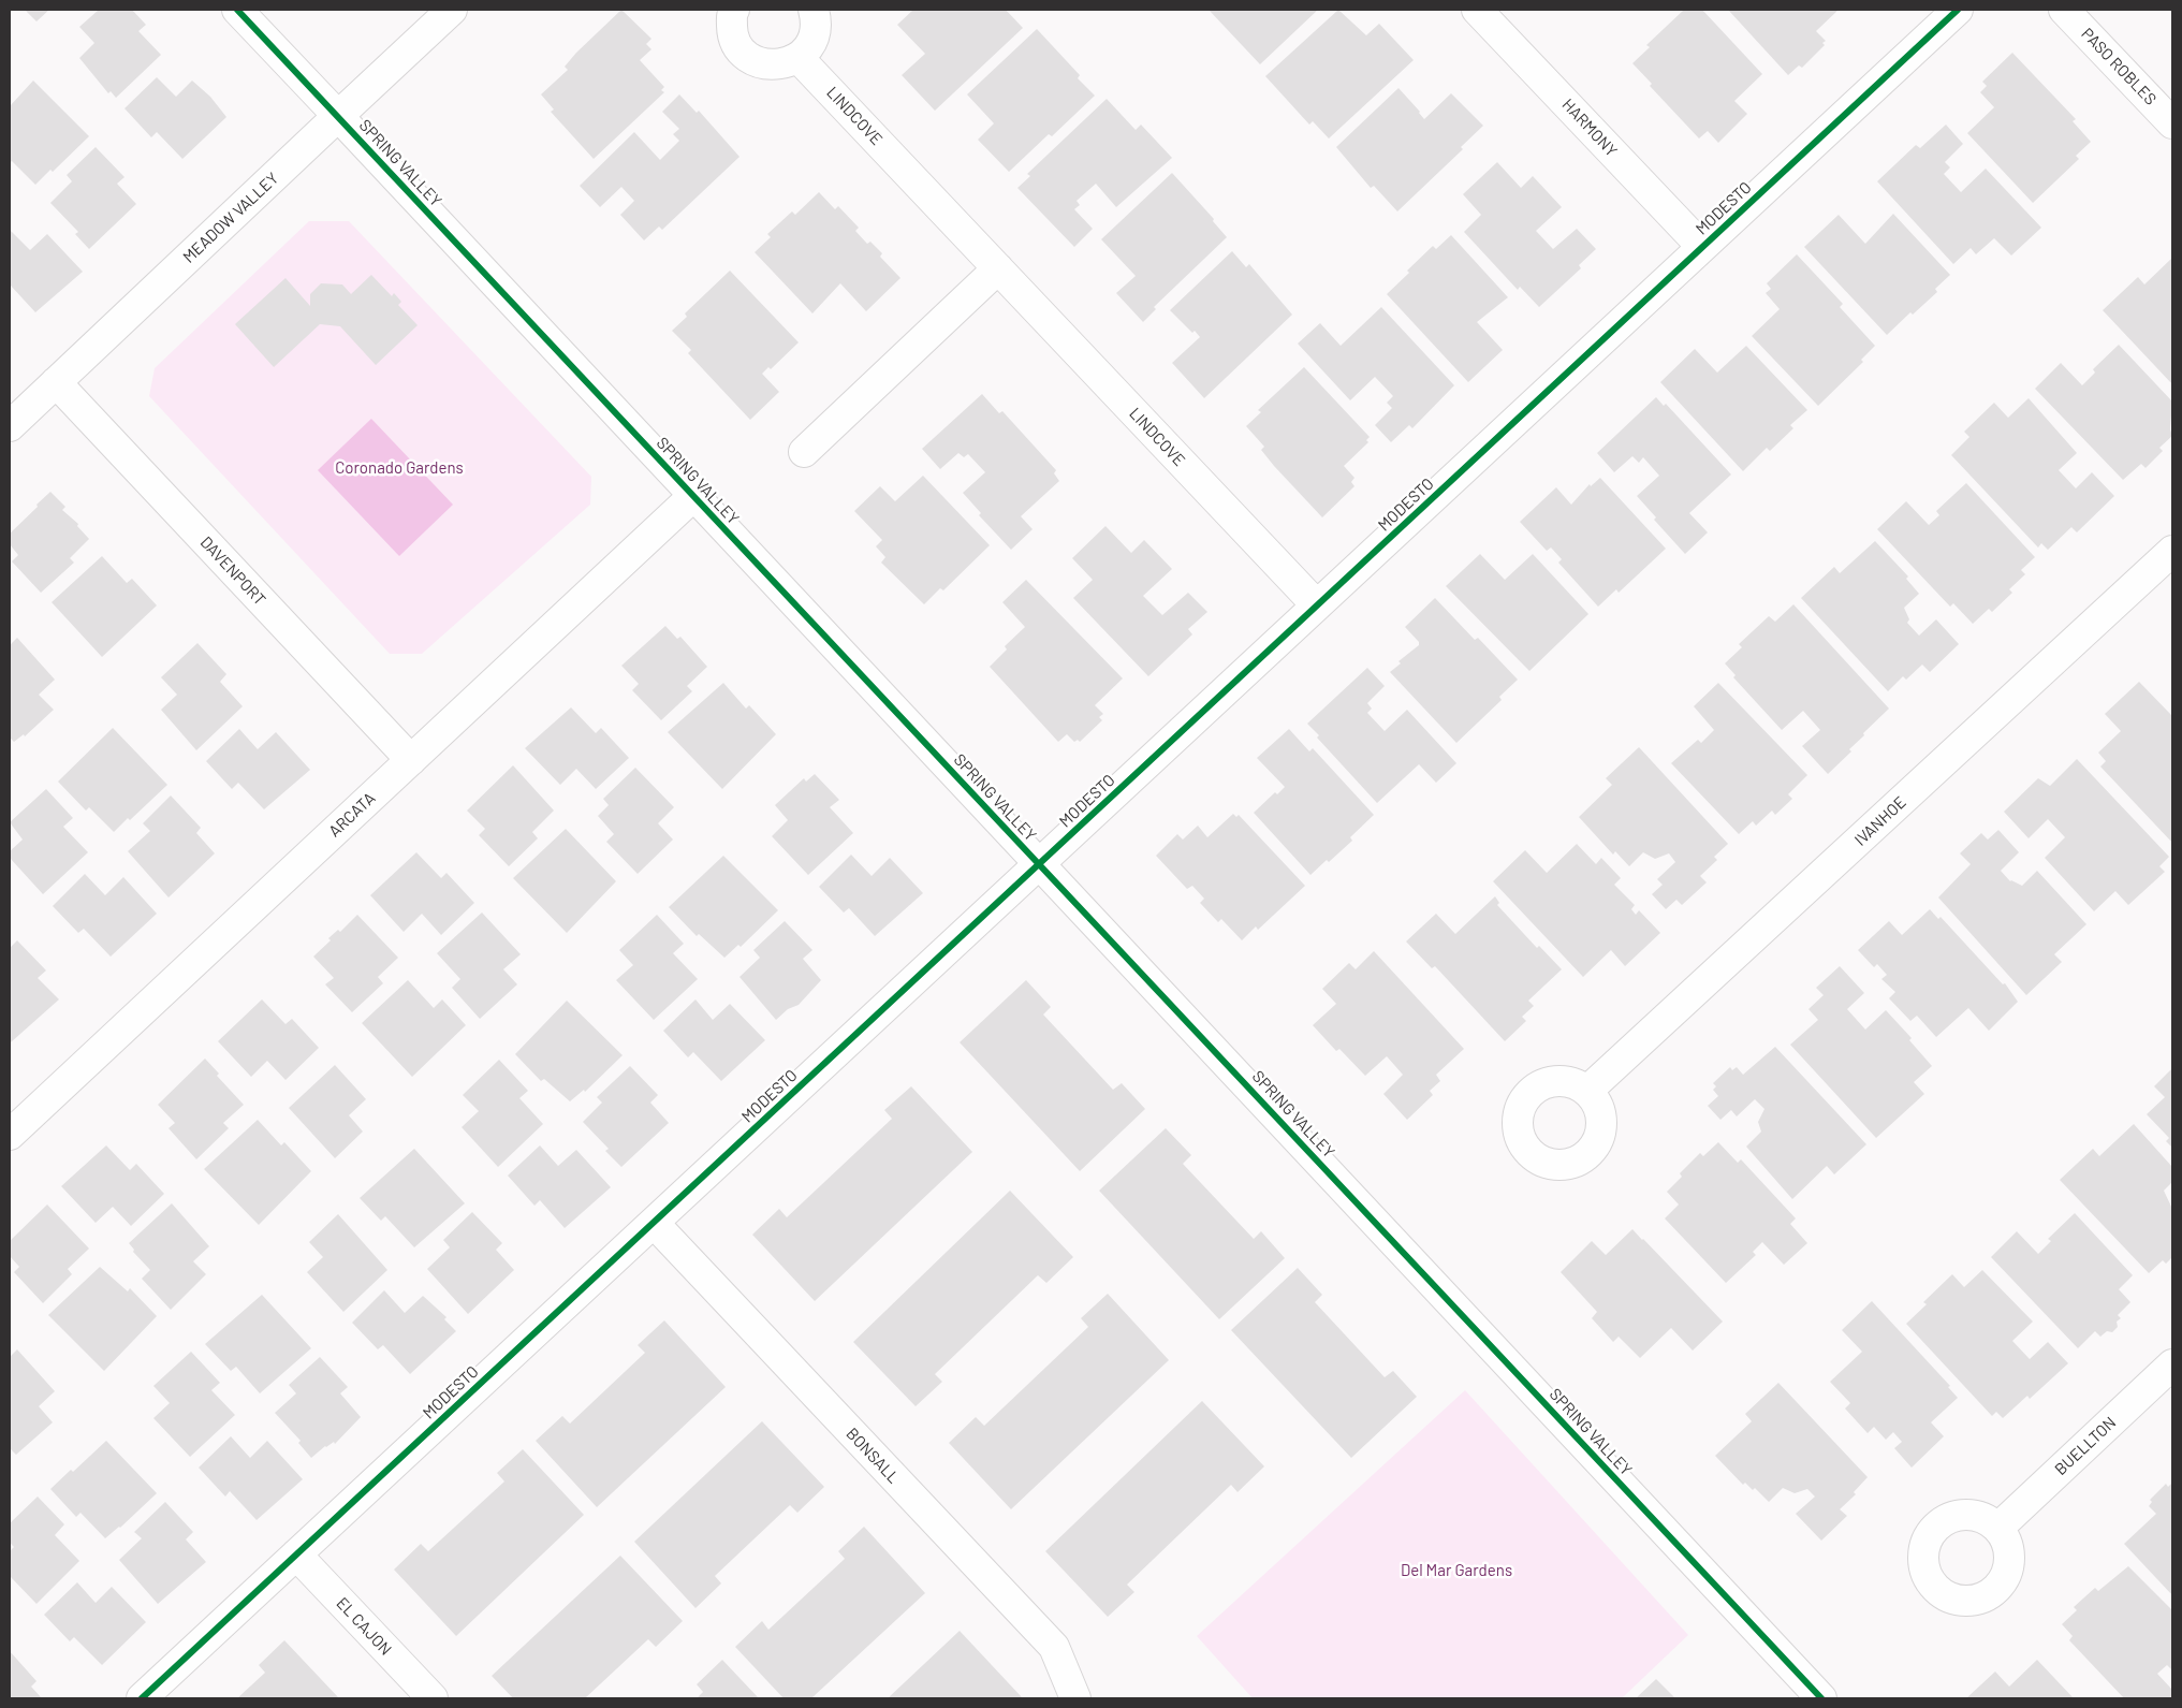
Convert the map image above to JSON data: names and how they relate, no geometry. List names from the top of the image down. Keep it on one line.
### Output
{"streets":{"street":["PASO ROBLES","LINDCOVE","HARMONY","SPRING VALLEY","MODESTO","MEADOW VALLEY","DAVENPORT","ARCATA","IVANHOE","BUELLTON","BONSALL","EL CAJON"]},"crossings":[["LINDCOVE","MODESTO"],["HARMONY","MODESTO"],["SPRING VALLEY","MODESTO"],["SPRING VALLEY","MEADOW VALLEY"],["SPRING VALLEY","ARCATA"],["MODESTO","BONSALL"],["MODESTO","EL CAJON"],["MEADOW VALLEY","DAVENPORT"],["DAVENPORT","ARCATA"]],"parks":["Coronado Gardens","Del Mar Gardens"]}
